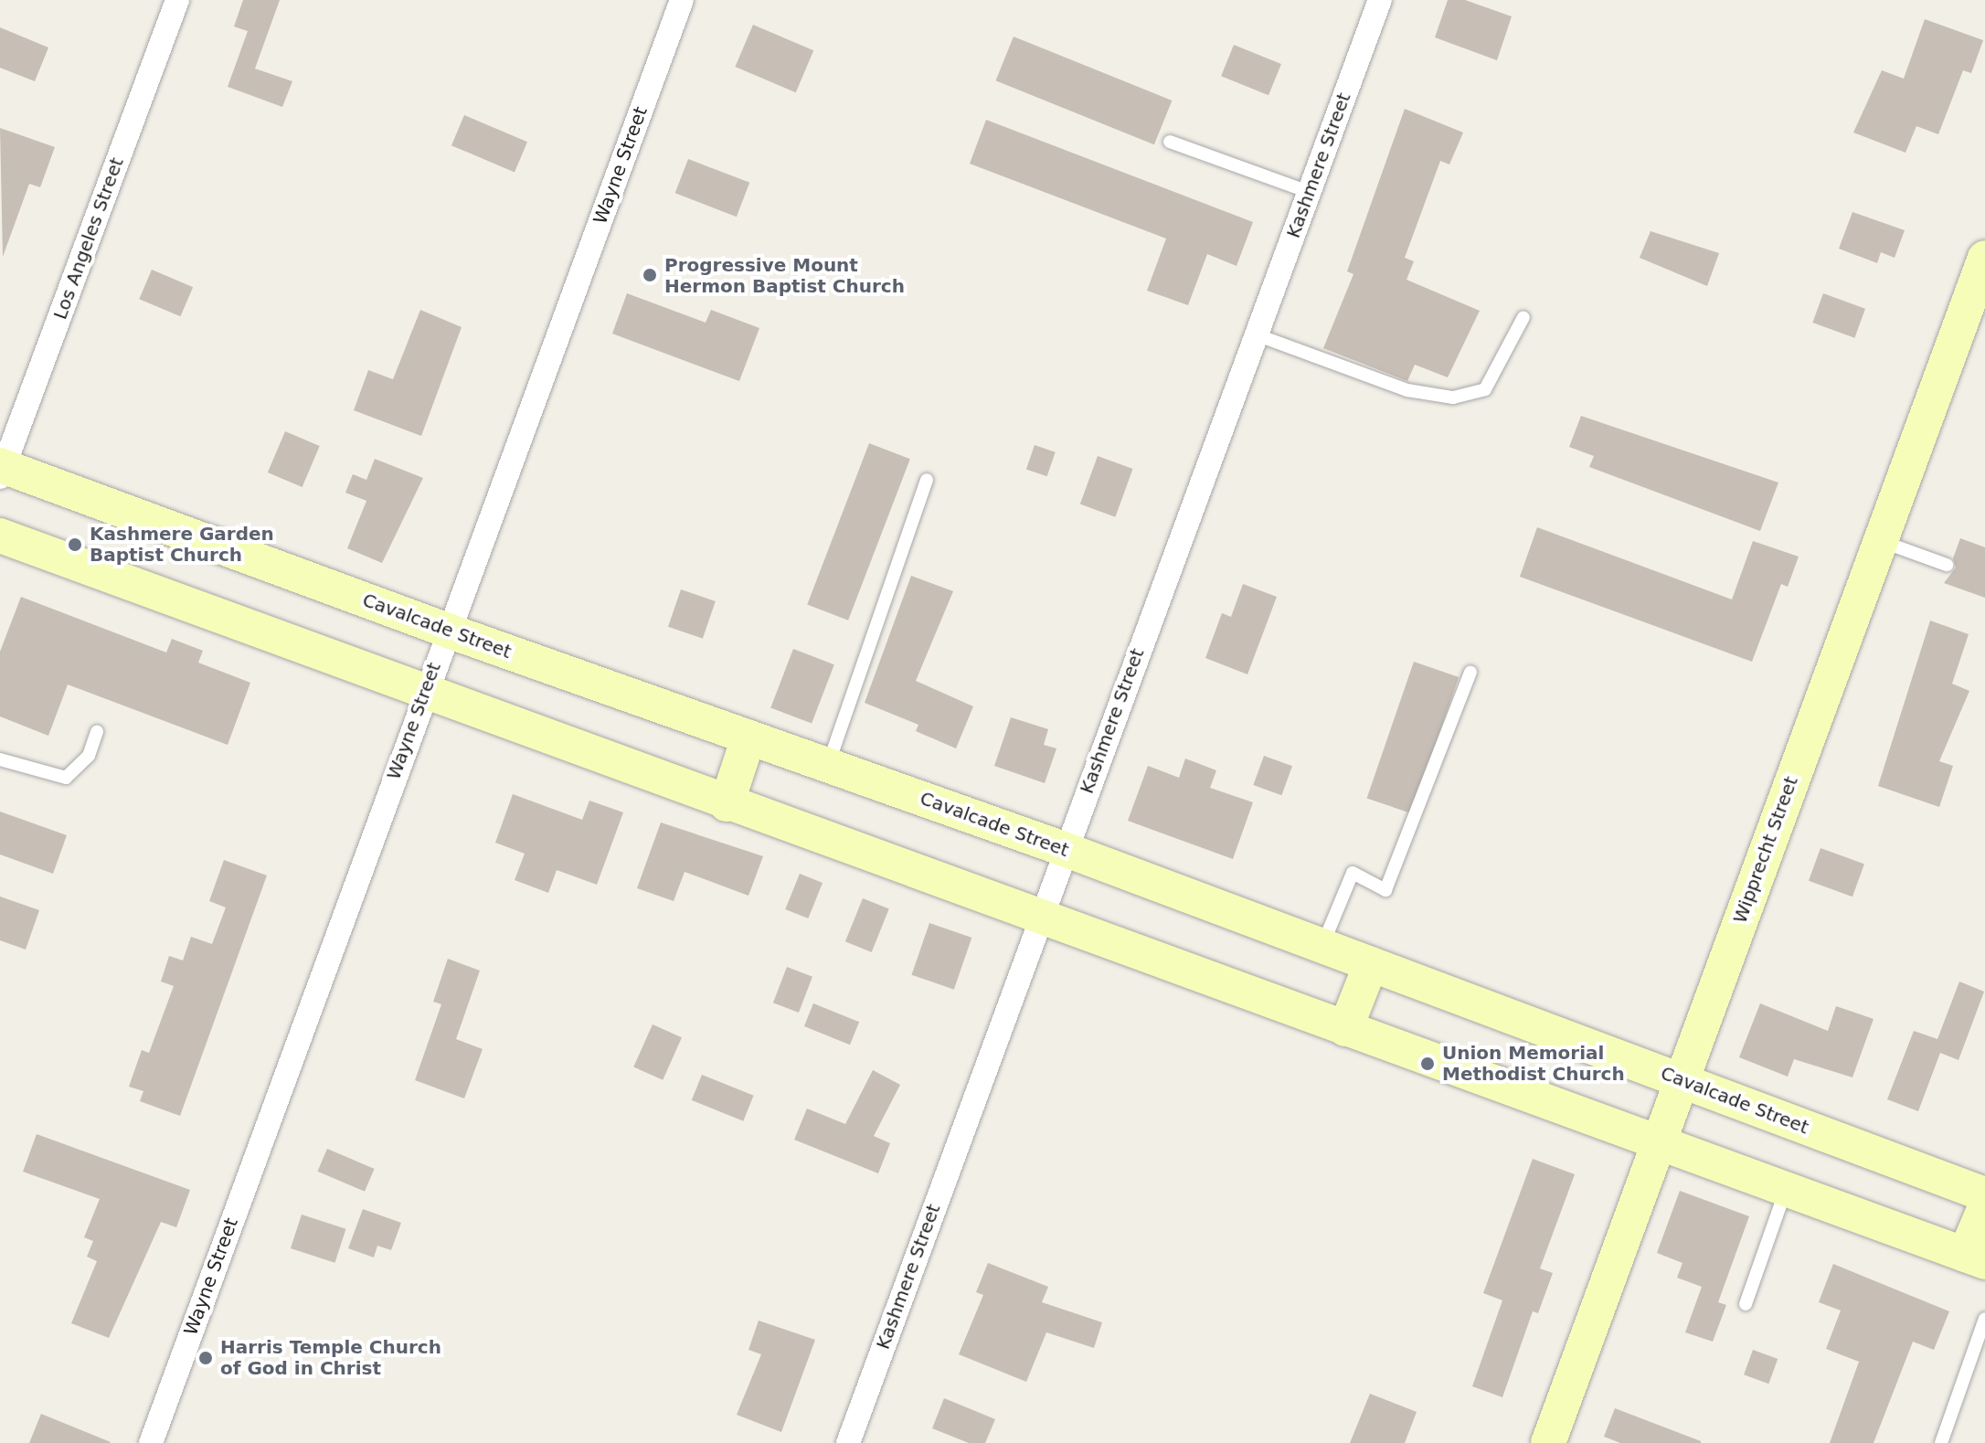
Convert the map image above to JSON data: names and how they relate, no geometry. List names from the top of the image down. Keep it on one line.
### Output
{"streets":{"main road":["Cavalcade Street","Wipprecht Street"],"street":["Wayne Street","Kashmere Street","Los Angeles Street"]},"crossings":[["Wayne Street","Cavalcade Street"],["Kashmere Street","Cavalcade Street"],["Los Angeles Street","Cavalcade Street"],["Cavalcade Street","Wipprecht Street"]],"places":["Progressive Mount Hermon Baptist Church","Kashmere Garden Baptist Church","Union Memorial Methodist Church","Harris Temple Church of God in Christ"]}
